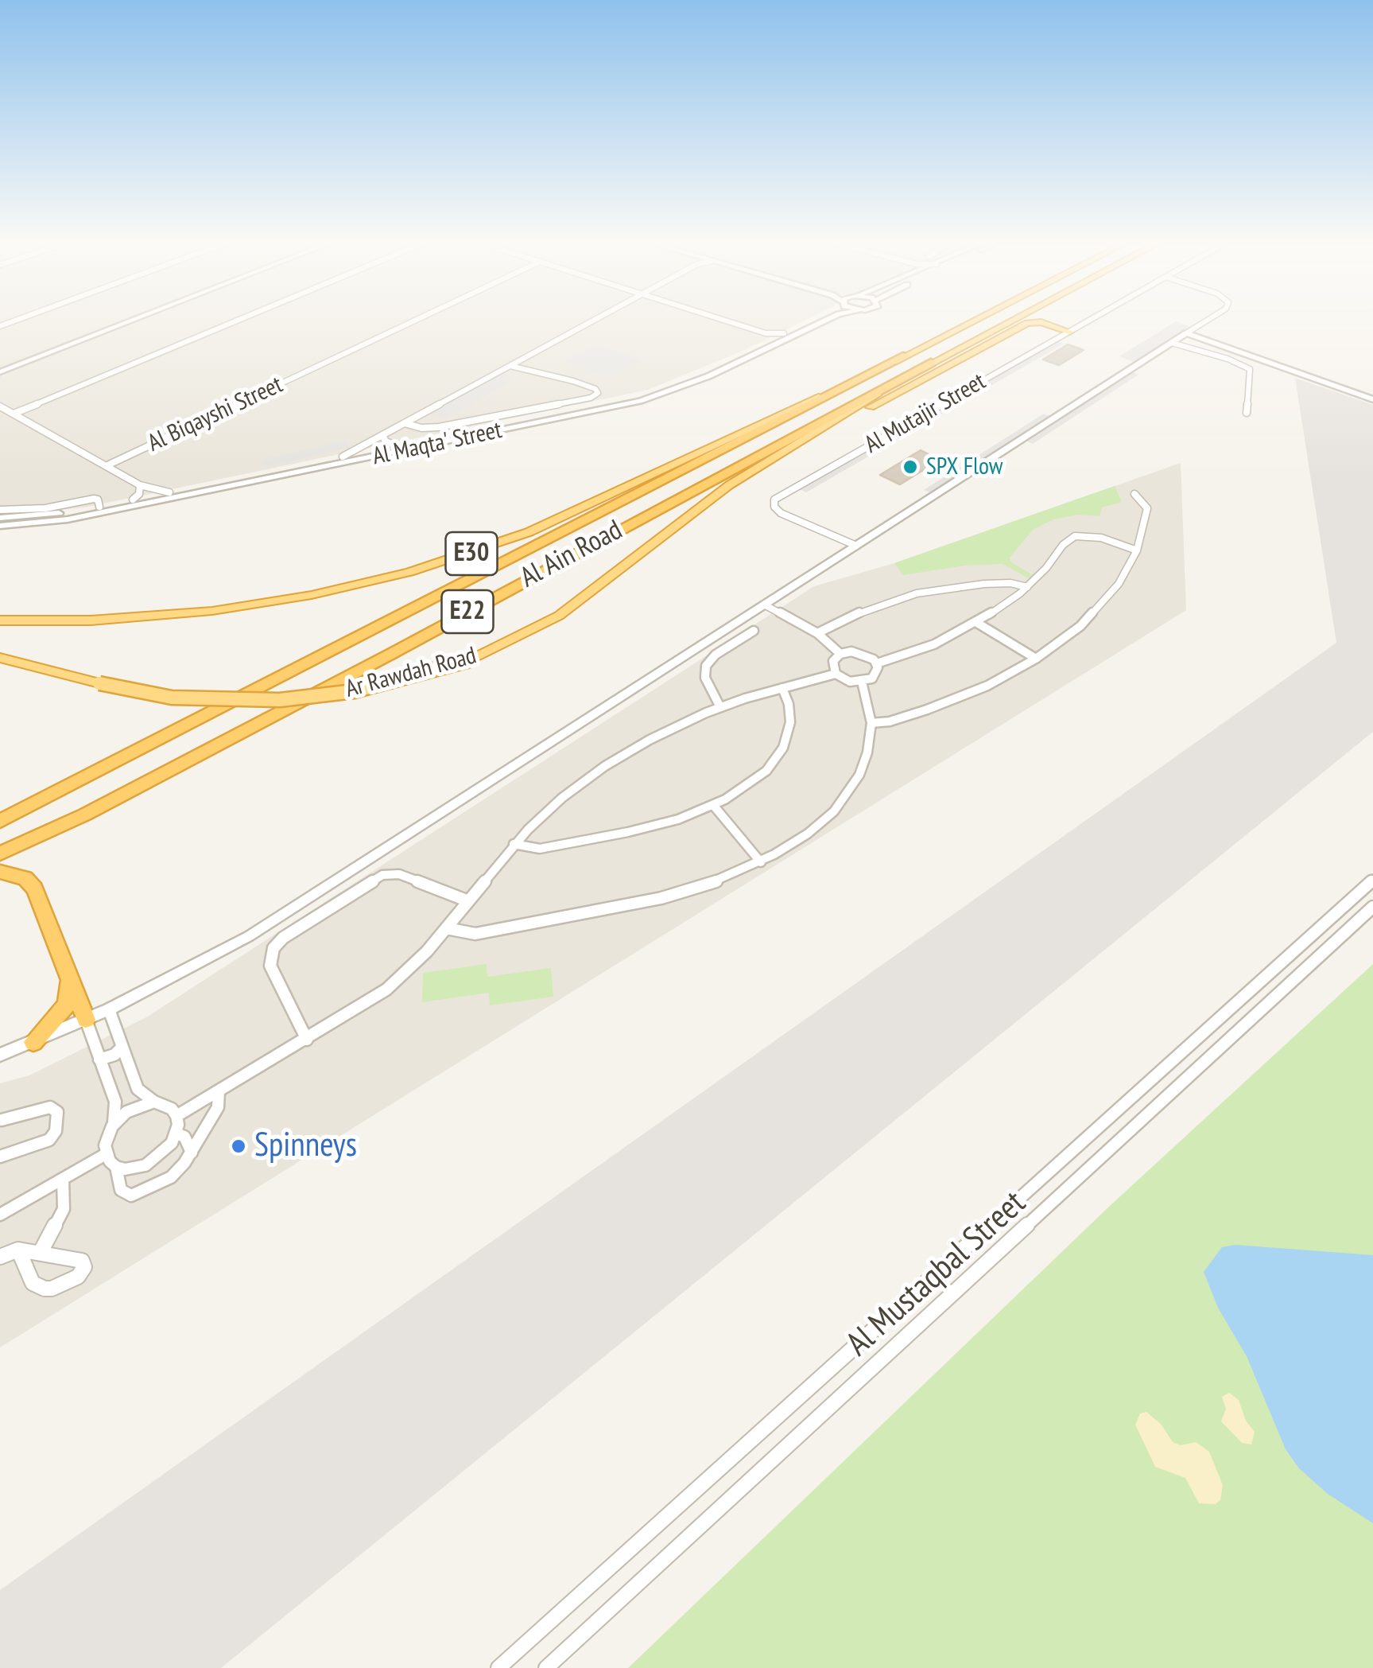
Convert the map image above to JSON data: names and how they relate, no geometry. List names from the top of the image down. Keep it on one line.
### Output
{"streets":{"highway":["E30","Al Ain Road","E22","Ar Rawdah Road"],"street":["Al Mutajir Street","Al Biqayshi Street","Al Maqta' Street","Al Mustaqbal Street"]},"crossings":[["E30","Al Ain Road"],["E30","E22"],["Al Ain Road","E22"],["Al Ain Road","Ar Rawdah Road"],["E22","Ar Rawdah Road"]],"places":["SPX Flow","Spinneys"]}
